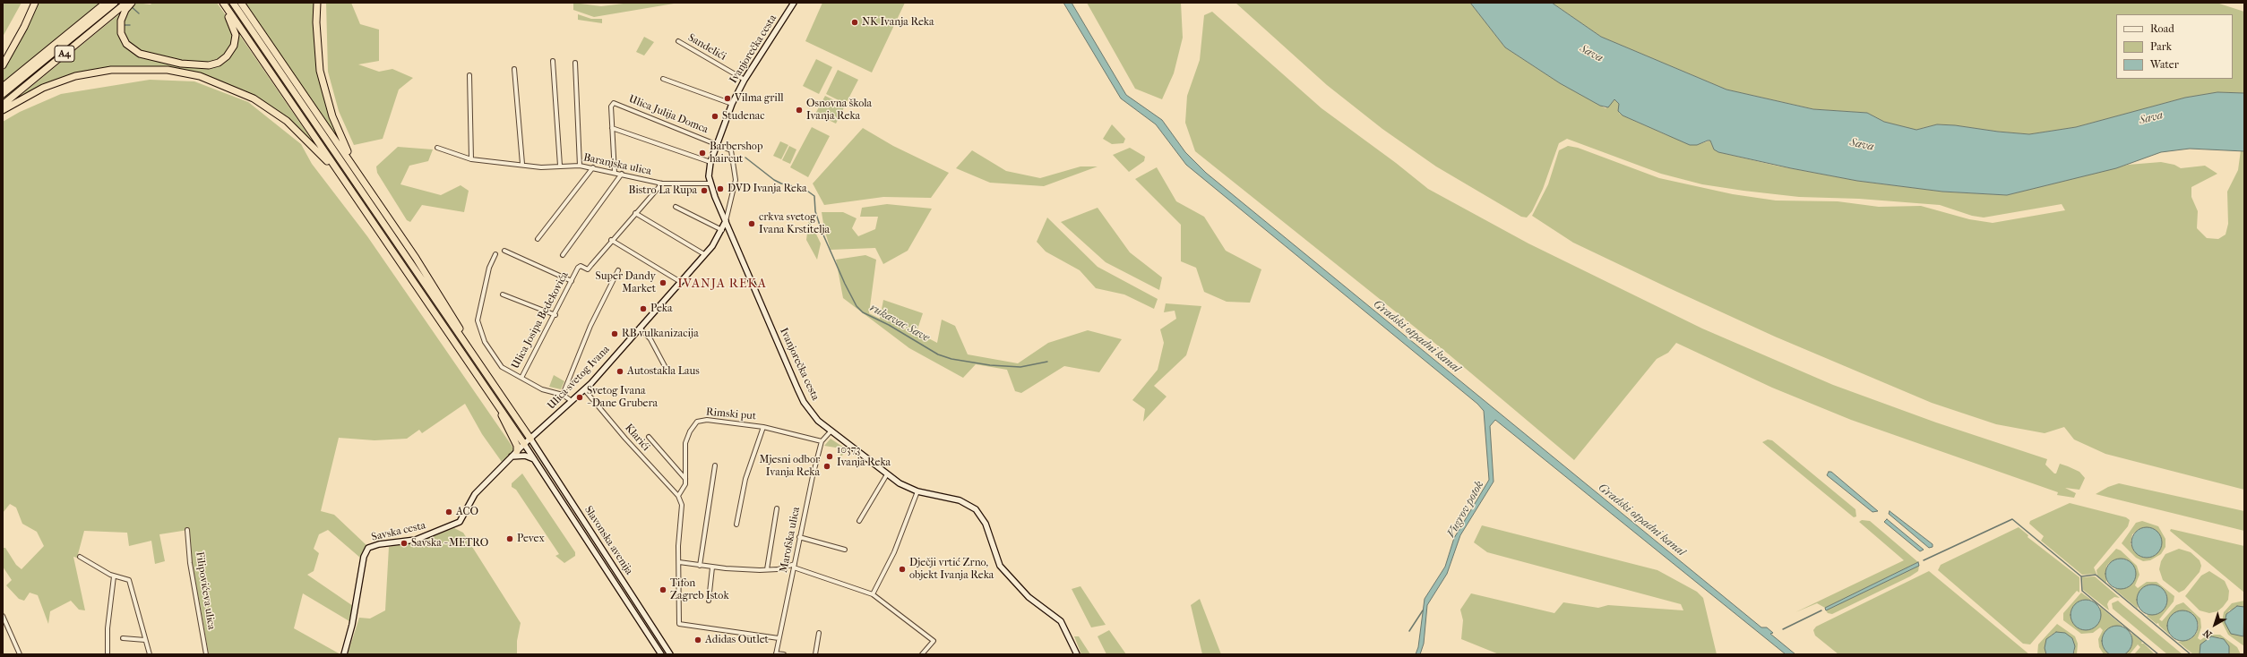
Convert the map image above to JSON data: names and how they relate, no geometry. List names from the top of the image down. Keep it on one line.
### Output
{"streets":{"highway":["A4"],"main road":["Ivanjorečka cesta","Ulica svetog Ivana","Savska cesta","Slavonska avenija"],"street":["Sandelići","Ulica Julija Domca","Baranjska ulica","Ulica Josipa Bedekovića","Rimski put","Klarići","Marofska ulica","Filipovićeva ulica"]},"crossings":[["Sandelići","Ivanjorečka cesta"],["Ivanjorečka cesta","Ulica Julija Domca"],["Ivanjorečka cesta","Baranjska ulica"],["Ivanjorečka cesta","Ulica svetog Ivana"],["Ulica Julija Domca","Ulica svetog Ivana"],["Baranjska ulica","Ulica Josipa Bedekovića"],["Ulica svetog Ivana","Klarići"],["Ulica svetog Ivana","Savska cesta"],["Ulica svetog Ivana","Slavonska avenija"],["Rimski put","Klarići"],["Rimski put","Marofska ulica"],["Savska cesta","Slavonska avenija"]],"districts":["IVANJA REKA"],"water":["Sava","rukavac Save","Gradski otpadni kanal","Vugrov potok"],"places":["NK Ivanja Reka","Vilma grill","Osnovna škola Ivanja Reka","Studenac","Barbershop haircut","DVD Ivanja Reka","Bistro La Rupa","crkva svetog Ivana Krstitelja","Super Dandy Market","Peka","RB vulkanizacija","Autostakla Laus","Svetog Ivana - Dane Grubera","10373 Ivanja Reka","Mjesni odbor Ivanja Reka","ACO","Pevex","Savska - METRO","Dječji vrtić Zrno, objekt Ivanja Reka","Tifon Zagreb Istok","Adidas Outlet"],"legend":["Road","Park","Water"],"north":"bottom left"}
